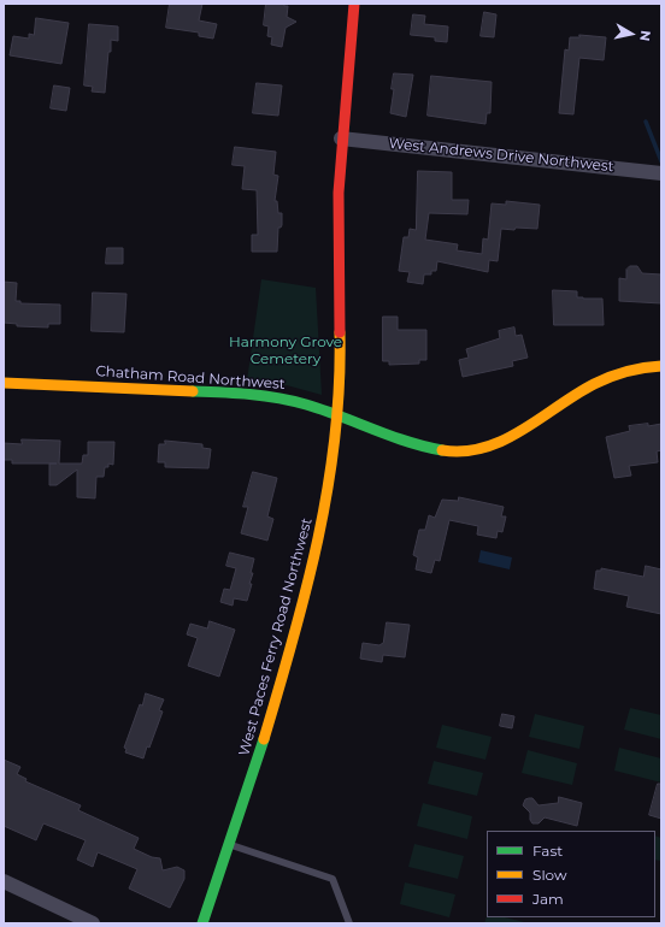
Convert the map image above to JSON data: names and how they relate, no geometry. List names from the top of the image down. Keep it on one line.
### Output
{"streets":{"main road":["Chatham Road Northwest","West Paces Ferry Road Northwest"],"street":["West Andrews Drive Northwest"]},"crossings":[["West Andrews Drive Northwest","West Paces Ferry Road Northwest"],["Chatham Road Northwest","West Paces Ferry Road Northwest"]],"parks":["Harmony Grove Cemetery"],"legend":["Fast","Slow","Jam"],"north":"right"}
